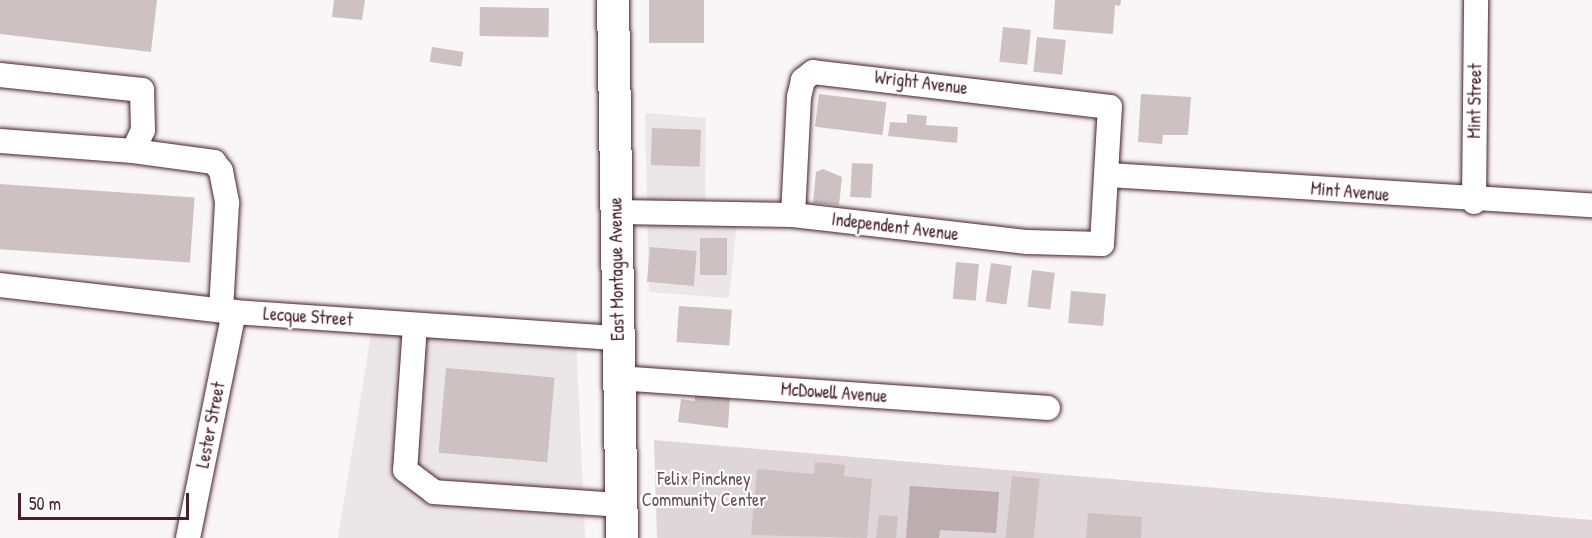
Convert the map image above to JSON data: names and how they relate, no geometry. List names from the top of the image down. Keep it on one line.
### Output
{"streets":{"main road":["East Montague Avenue"],"street":["Wright Avenue","Mint Street","Mint Avenue","Independent Avenue","Lecque Street","McDowell Avenue","Lester Street"]},"crossings":[["Wright Avenue","Mint Avenue"],["Wright Avenue","Independent Avenue"],["Mint Street","Mint Avenue"],["Mint Avenue","Independent Avenue"],["Independent Avenue","East Montague Avenue"],["East Montague Avenue","Lecque Street"],["East Montague Avenue","McDowell Avenue"],["Lecque Street","Lester Street"]],"parks":["Felix Pinckney Community Center"],"scale_bar":"50 m"}
